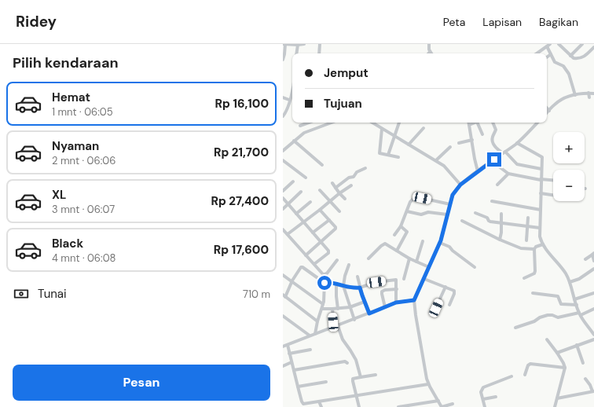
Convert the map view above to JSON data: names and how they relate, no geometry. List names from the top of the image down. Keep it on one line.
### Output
{"page":{"header":"Ridey","nav":["Peta","Lapisan","Bagikan"],"heading":"Pilih kendaraan","banner":["Jemput","Tujuan"],"list":[{"name":"Hemat","note":"1 mnt · 06:05","value":"Rp 16,100"},{"name":"Nyaman","note":"2 mnt · 06:06","value":"Rp 21,700"},{"name":"XL","note":"3 mnt · 06:07","value":"Rp 27,400"},{"name":"Black","note":"4 mnt · 06:08","value":"Rp 17,600"}],"map_buttons":["+","−"],"pay":["Tunai","710 m"],"buttons":"Pesan"}}
